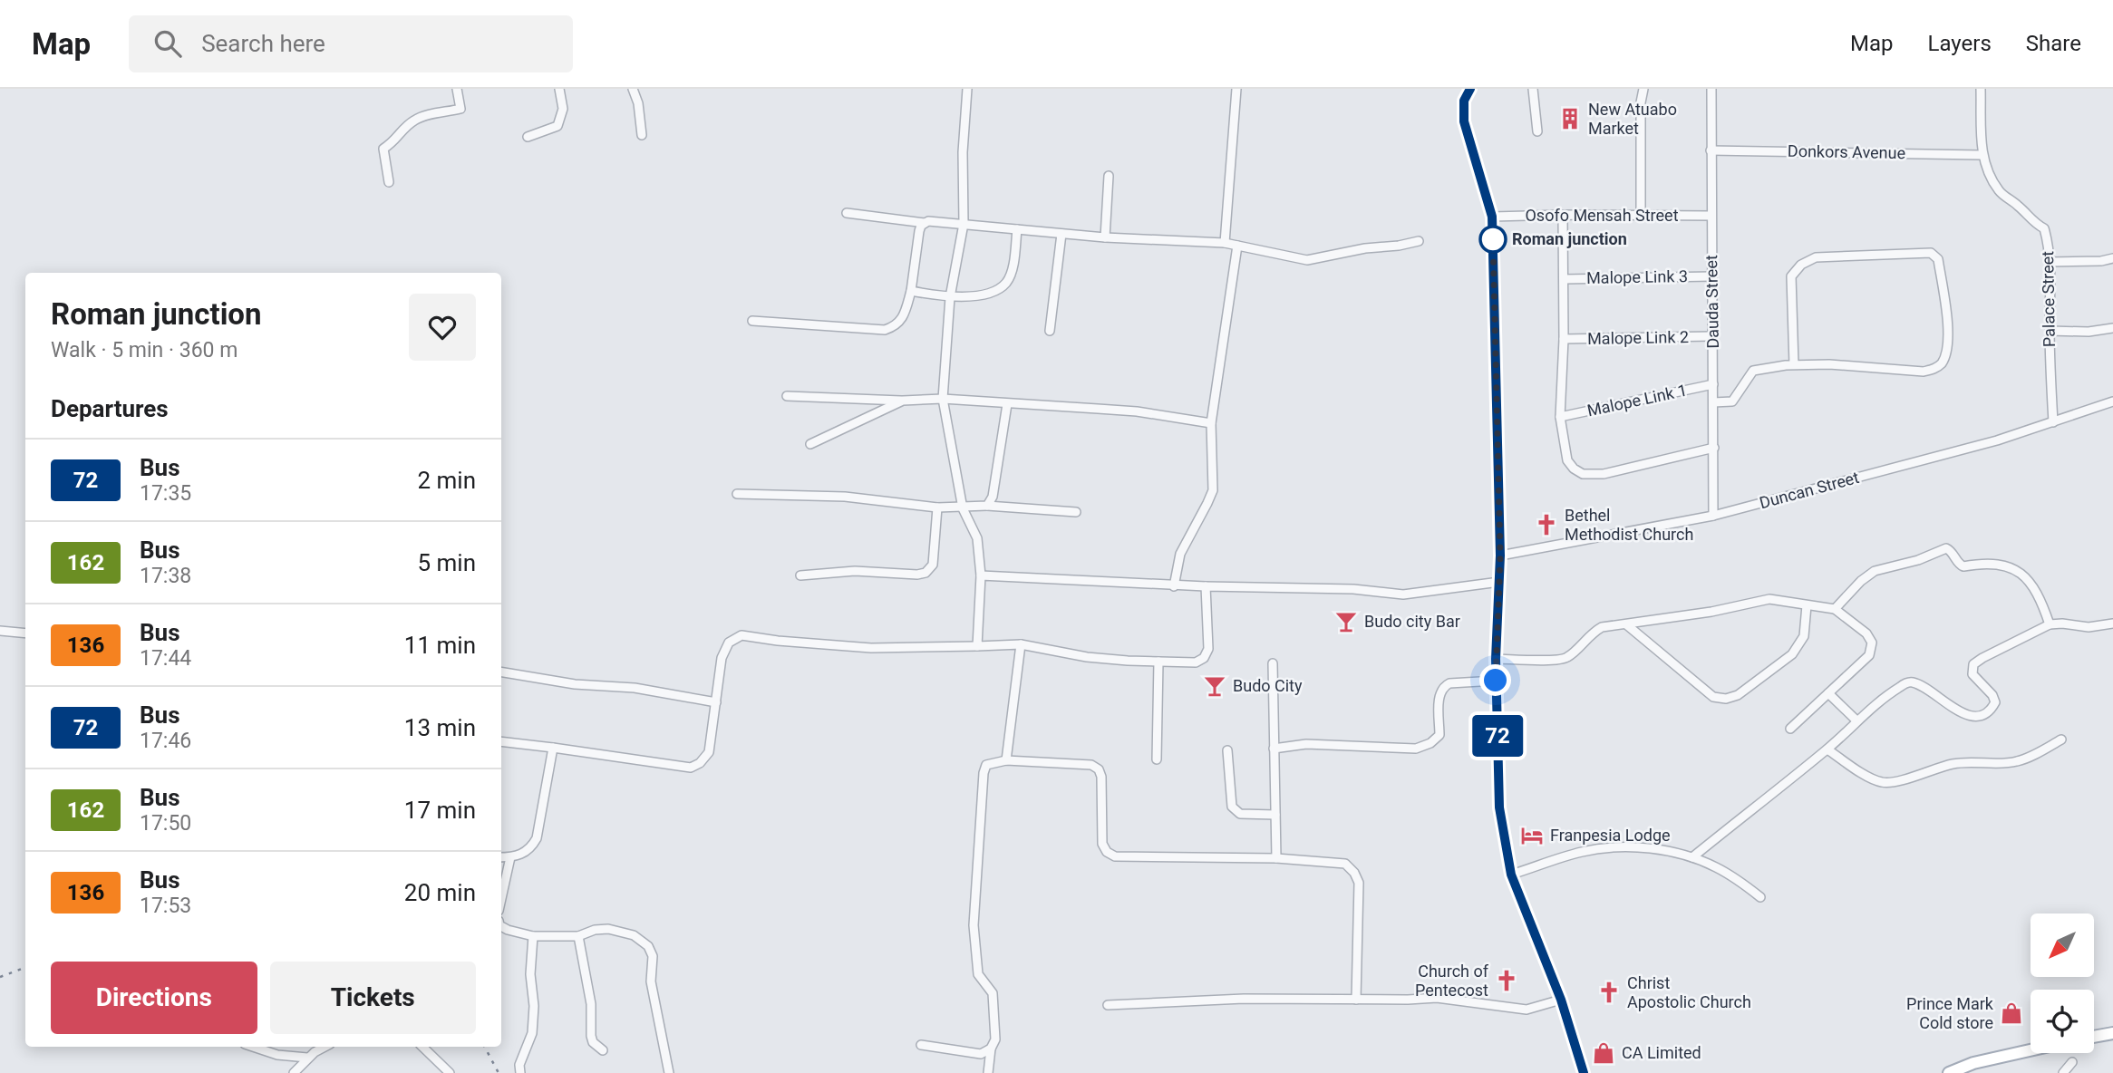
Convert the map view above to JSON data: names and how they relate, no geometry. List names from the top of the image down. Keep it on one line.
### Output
{"streets":{"street":["Donkors Avenue","Osofo Mensah Street","Malope Link 3","Palace Street","Dauda Street","Malope Link 2","Malope Link 1","Duncan Street"]},"crossings":[["Donkors Avenue","Palace Street"],["Donkors Avenue","Dauda Street"],["Osofo Mensah Street","Dauda Street"],["Malope Link 3","Dauda Street"],["Palace Street","Duncan Street"],["Dauda Street","Malope Link 2"],["Dauda Street","Malope Link 1"],["Dauda Street","Duncan Street"]],"places":{"building":["New Atuabo Market"],"other":["Roman junction"],"church":["Bethel Methodist Church","Church of Pentecost","Christ Apostolic Church"],"bar":["Budo city Bar","Budo City"],"hotel":["Franpesia Lodge"],"shop":["Prince Mark Cold store","CA Limited"]},"lines":["bus line 72"],"north":"bottom left","page":{"header":"Map","search":"Search here","nav":["Map","Layers","Share"],"on_map":"72","heading":[["Roman junction","Walk · 5 min · 360 m"],"Departures"],"list":[{"mark":"72","name":"Bus","note":"17:35","value":"2 min"},{"mark":"162","name":"Bus","note":"17:38","value":"5 min"},{"mark":"136","name":"Bus","note":"17:44","value":"11 min"},{"mark":"72","name":"Bus","note":"17:46","value":"13 min"},{"mark":"162","name":"Bus","note":"17:50","value":"17 min"},{"mark":"136","name":"Bus","note":"17:53","value":"20 min"}],"buttons":["Directions","Tickets"]}}
